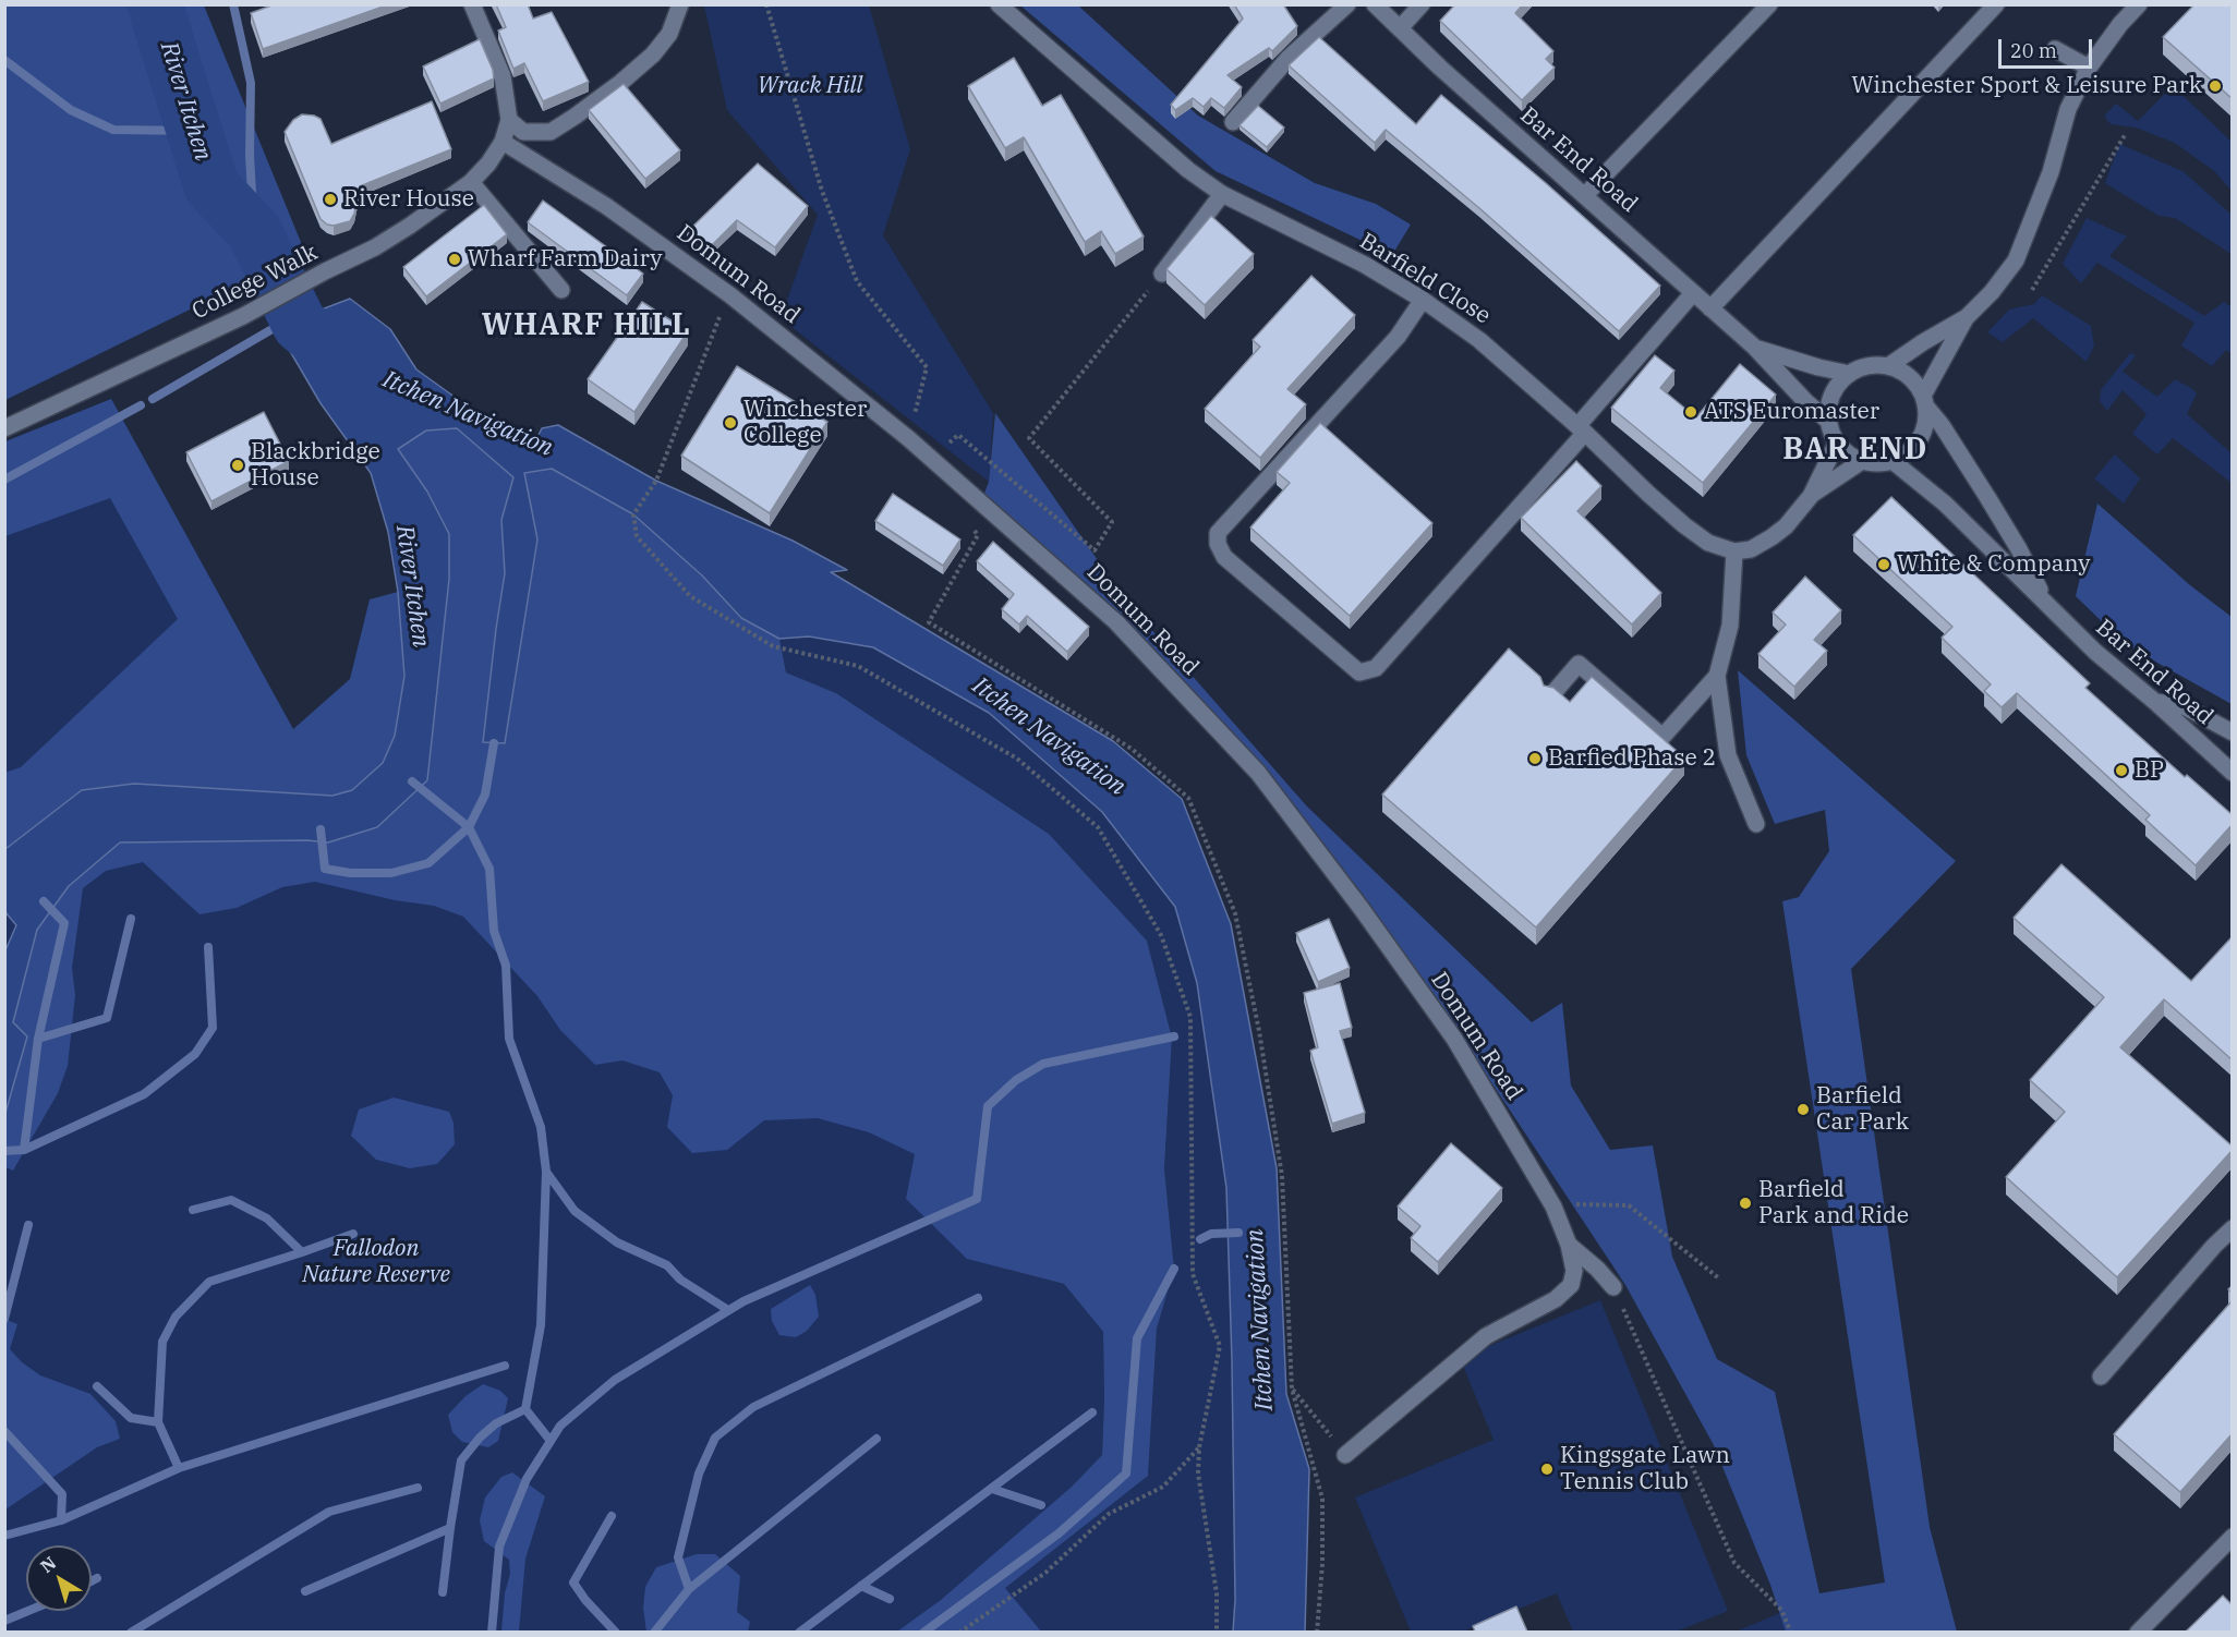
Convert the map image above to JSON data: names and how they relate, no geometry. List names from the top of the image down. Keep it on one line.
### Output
{"streets":{"street":["Bar End Road","Domum Road","Barfield Close","College Walk"]},"crossings":[["Domum Road","College Walk"]],"districts":["WHARF HILL","BAR END"],"water":["River Itchen","Itchen Navigation"],"parks":["Wrack Hill","Fallodon Nature Reserve"],"places":["Winchester Sport & Leisure Park","River House","Wharf Farm Dairy","ATS Euromaster","Winchester College","Blackbridge House","White & Company","Barfied Phase 2","BP","Barfield Car Park","Barfield Park and Ride","Kingsgate Lawn Tennis Club"],"scale_bar":"20 m","north":"top left"}
